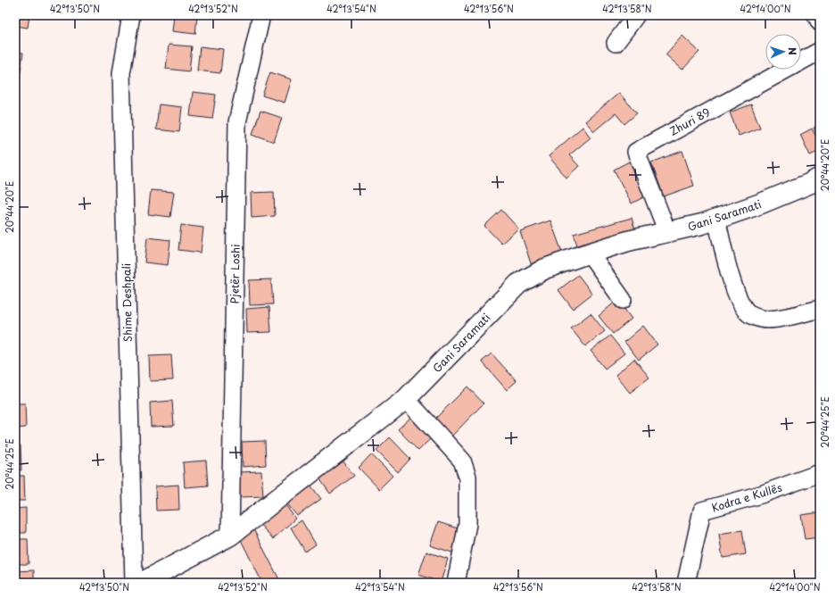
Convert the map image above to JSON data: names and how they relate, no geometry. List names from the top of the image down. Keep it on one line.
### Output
{"streets":{"street":["Zhuri 89","Gani Saramati","Pjetër Loshi","Shime Deshpali","Kodra e Kullës"]},"crossings":[["Zhuri 89","Gani Saramati"],["Gani Saramati","Pjetër Loshi"]],"north":"right","coordinates":["42°13'50\"N","42°13'52\"N","42°13'54\"N","42°13'56\"N","42°13'58\"N","42°14'00\"N","20°44'20\"E","20°44'25\"E"]}
